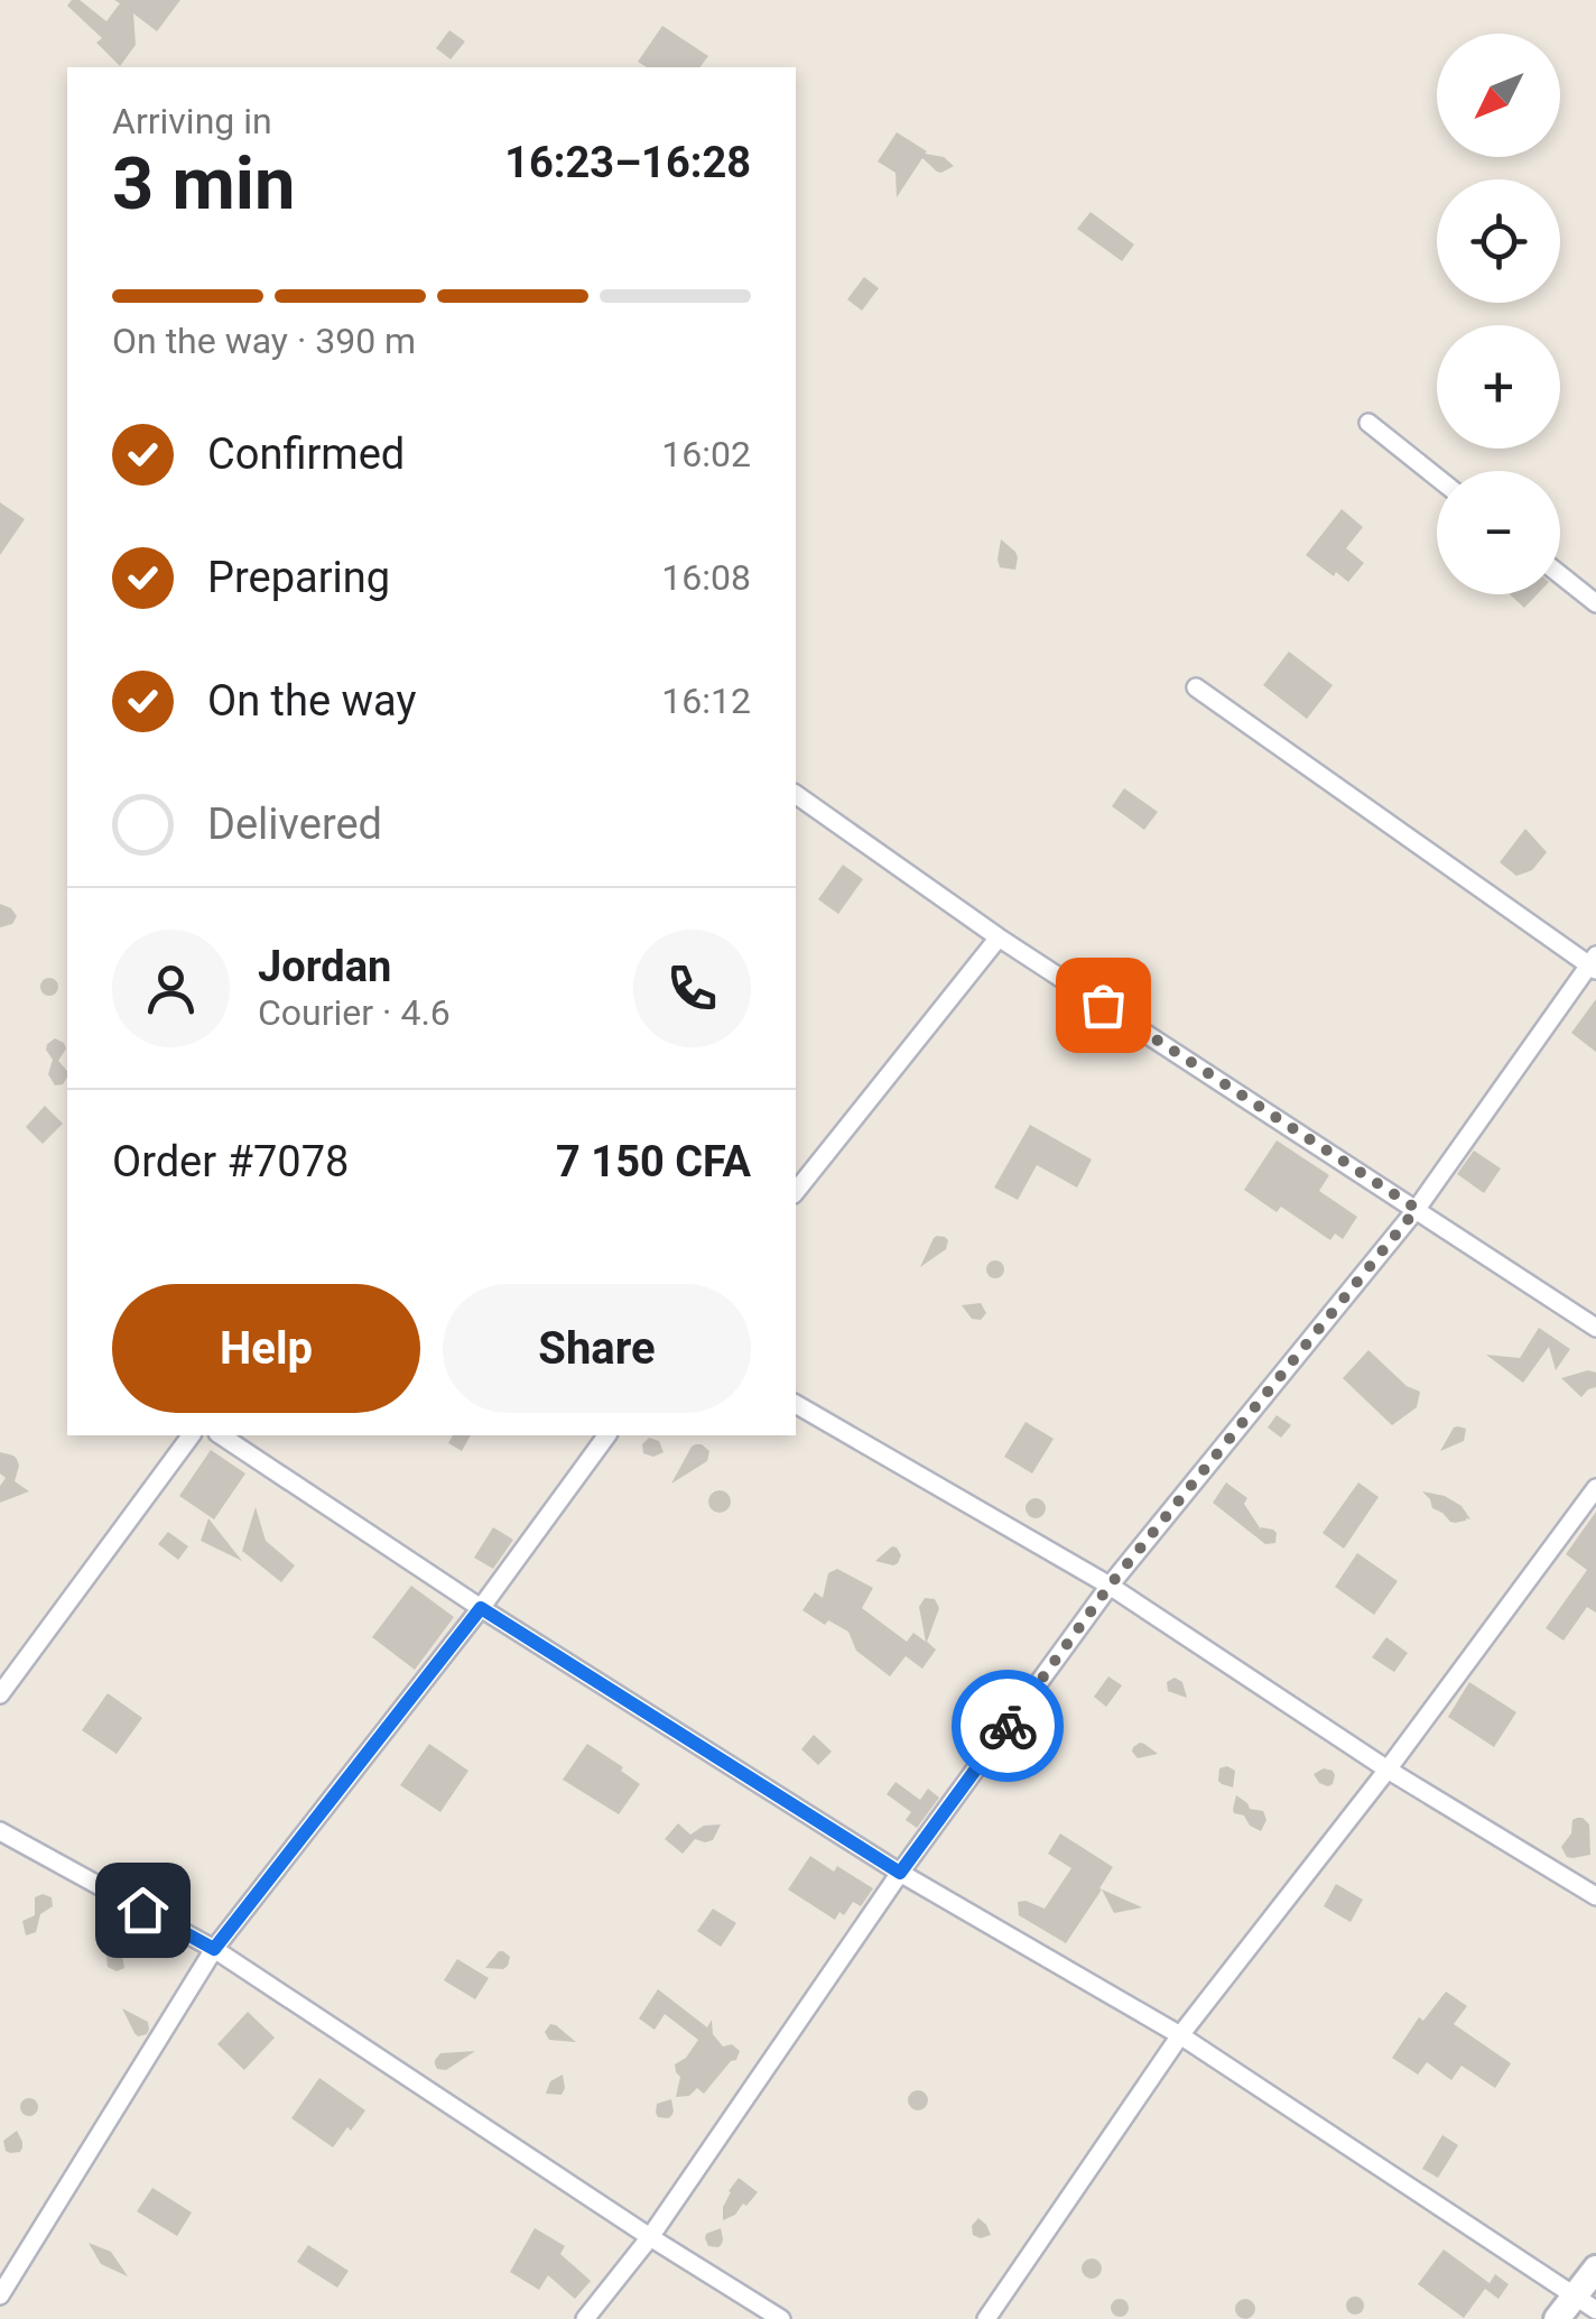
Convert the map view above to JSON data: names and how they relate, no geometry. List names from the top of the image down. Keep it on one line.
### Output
{"north":"bottom left","page":{"map_buttons":["+","−"],"heading":["3 min","Arriving in","16:23–16:28"],"panel":["Jordan","Courier · 4.6","Order #7078","7 150 CFA"],"bar":"On the way · 390 m","list":[["Confirmed","16:02"],["Preparing","16:08"],["On the way","16:12"],"Delivered"],"buttons":["Help","Share"]}}
